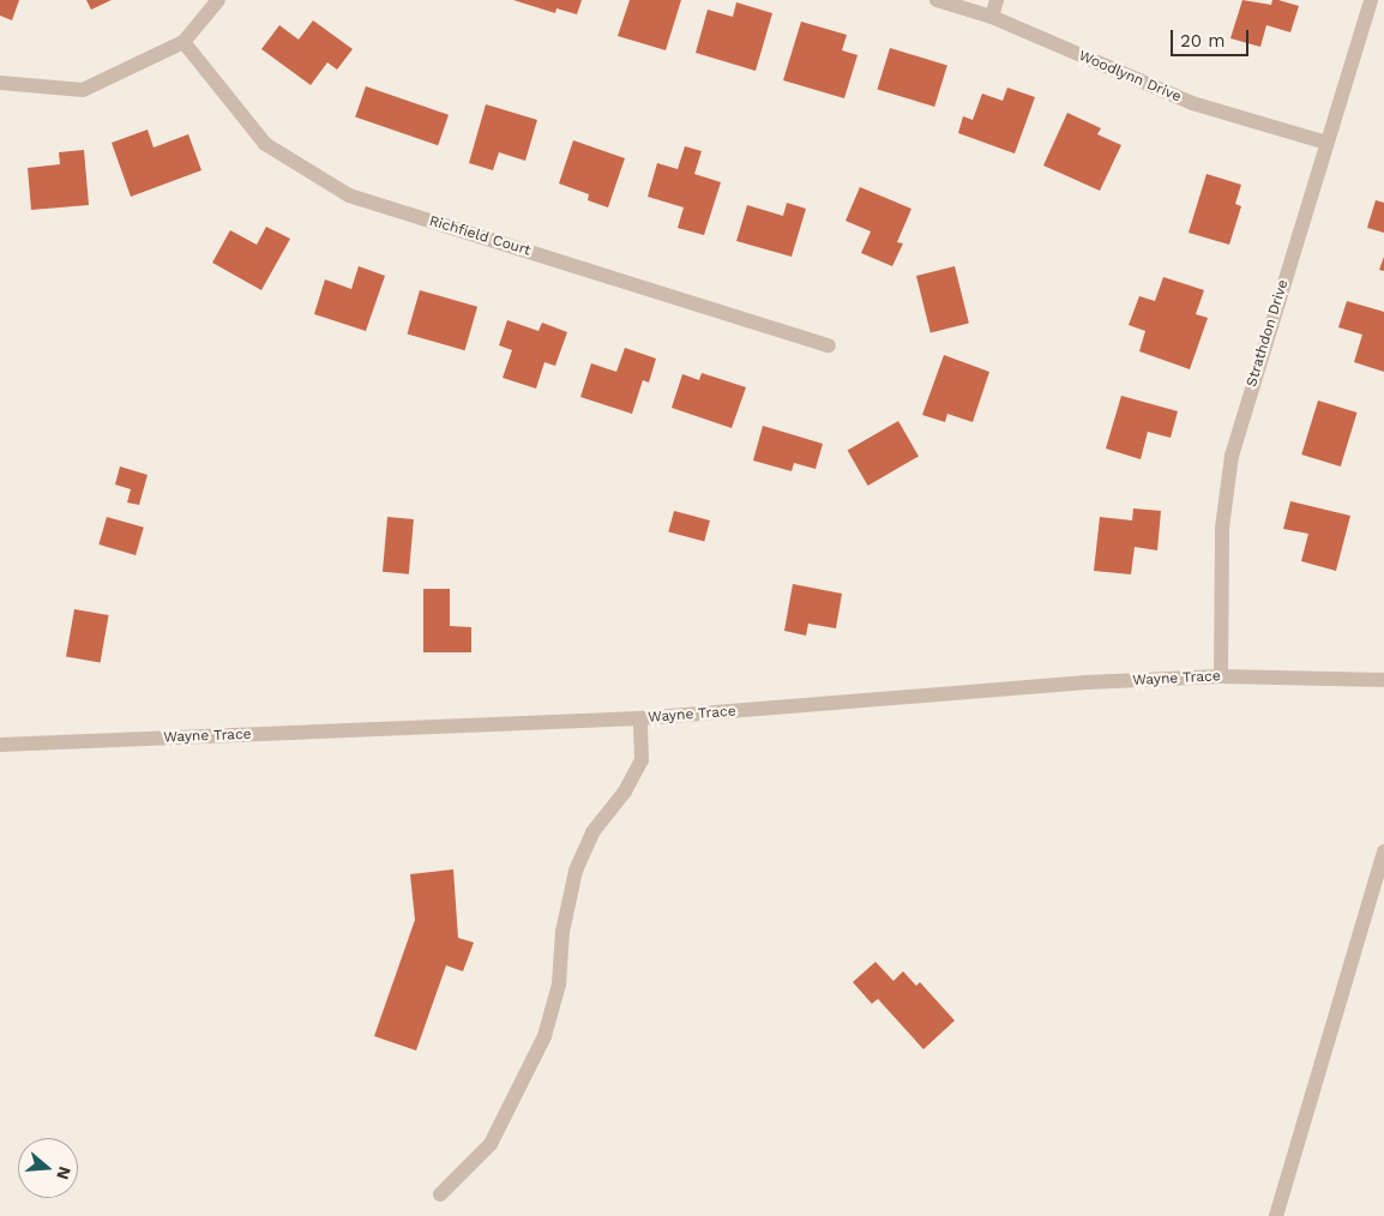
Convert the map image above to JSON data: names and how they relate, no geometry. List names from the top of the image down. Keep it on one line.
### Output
{"streets":{"street":["Woodlynn Drive","Richfield Court","Strathdon Drive","Wayne Trace"]},"crossings":[["Woodlynn Drive","Strathdon Drive"],["Strathdon Drive","Wayne Trace"]],"scale_bar":"20 m","north":"right"}
